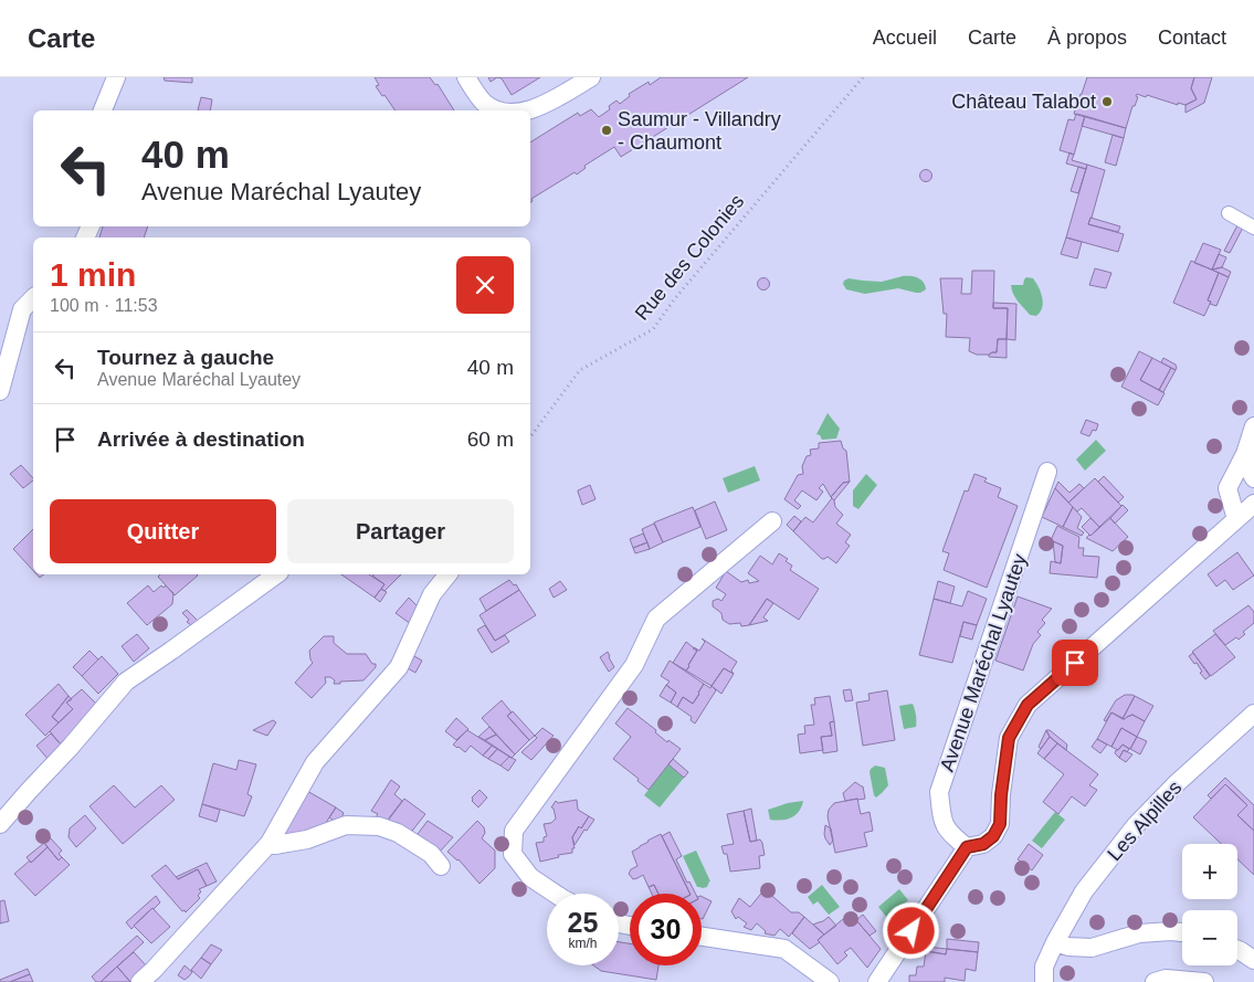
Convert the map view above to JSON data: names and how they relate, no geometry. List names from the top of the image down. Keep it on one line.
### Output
{"streets":{"street":["Avenue Maréchal Lyautey","Les Alpilles"],"path":["Rue des Colonies"]},"places":["Château Talabot","Saumur - Villandry - Chaumont"],"page":{"header":"Carte","nav":["Accueil","Carte","À propos","Contact"],"turn":["40 m","Avenue Maréchal Lyautey"],"heading":["1 min","100 m · 11:53"],"list":[{"name":"Tournez à gauche","note":"Avenue Maréchal Lyautey","value":"40 m"},{"name":"Arrivée à destination","value":"60 m"}],"buttons":["Quitter","Partager"],"map_buttons":["+","−"],"speed":"25 km/h","limit":"30"}}
